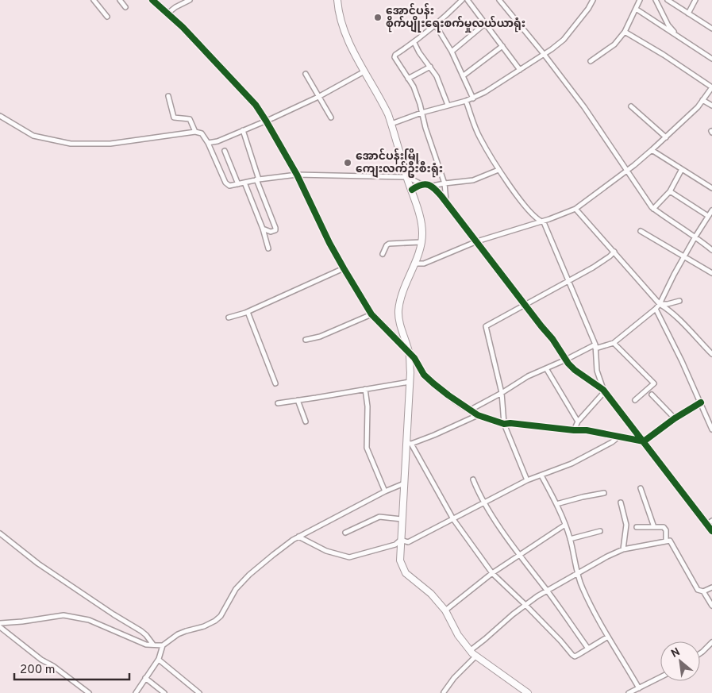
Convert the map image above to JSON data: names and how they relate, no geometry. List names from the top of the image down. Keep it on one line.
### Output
{"places":["အောင်ပန်း စိုက်ပျိုးရေးစက်မှုလယ်ယာရုံး","အောင်ပန်းမြို့ ကျေးလက်ဦးစီးရုံး"],"scale_bar":"200 m","north":"top left"}
